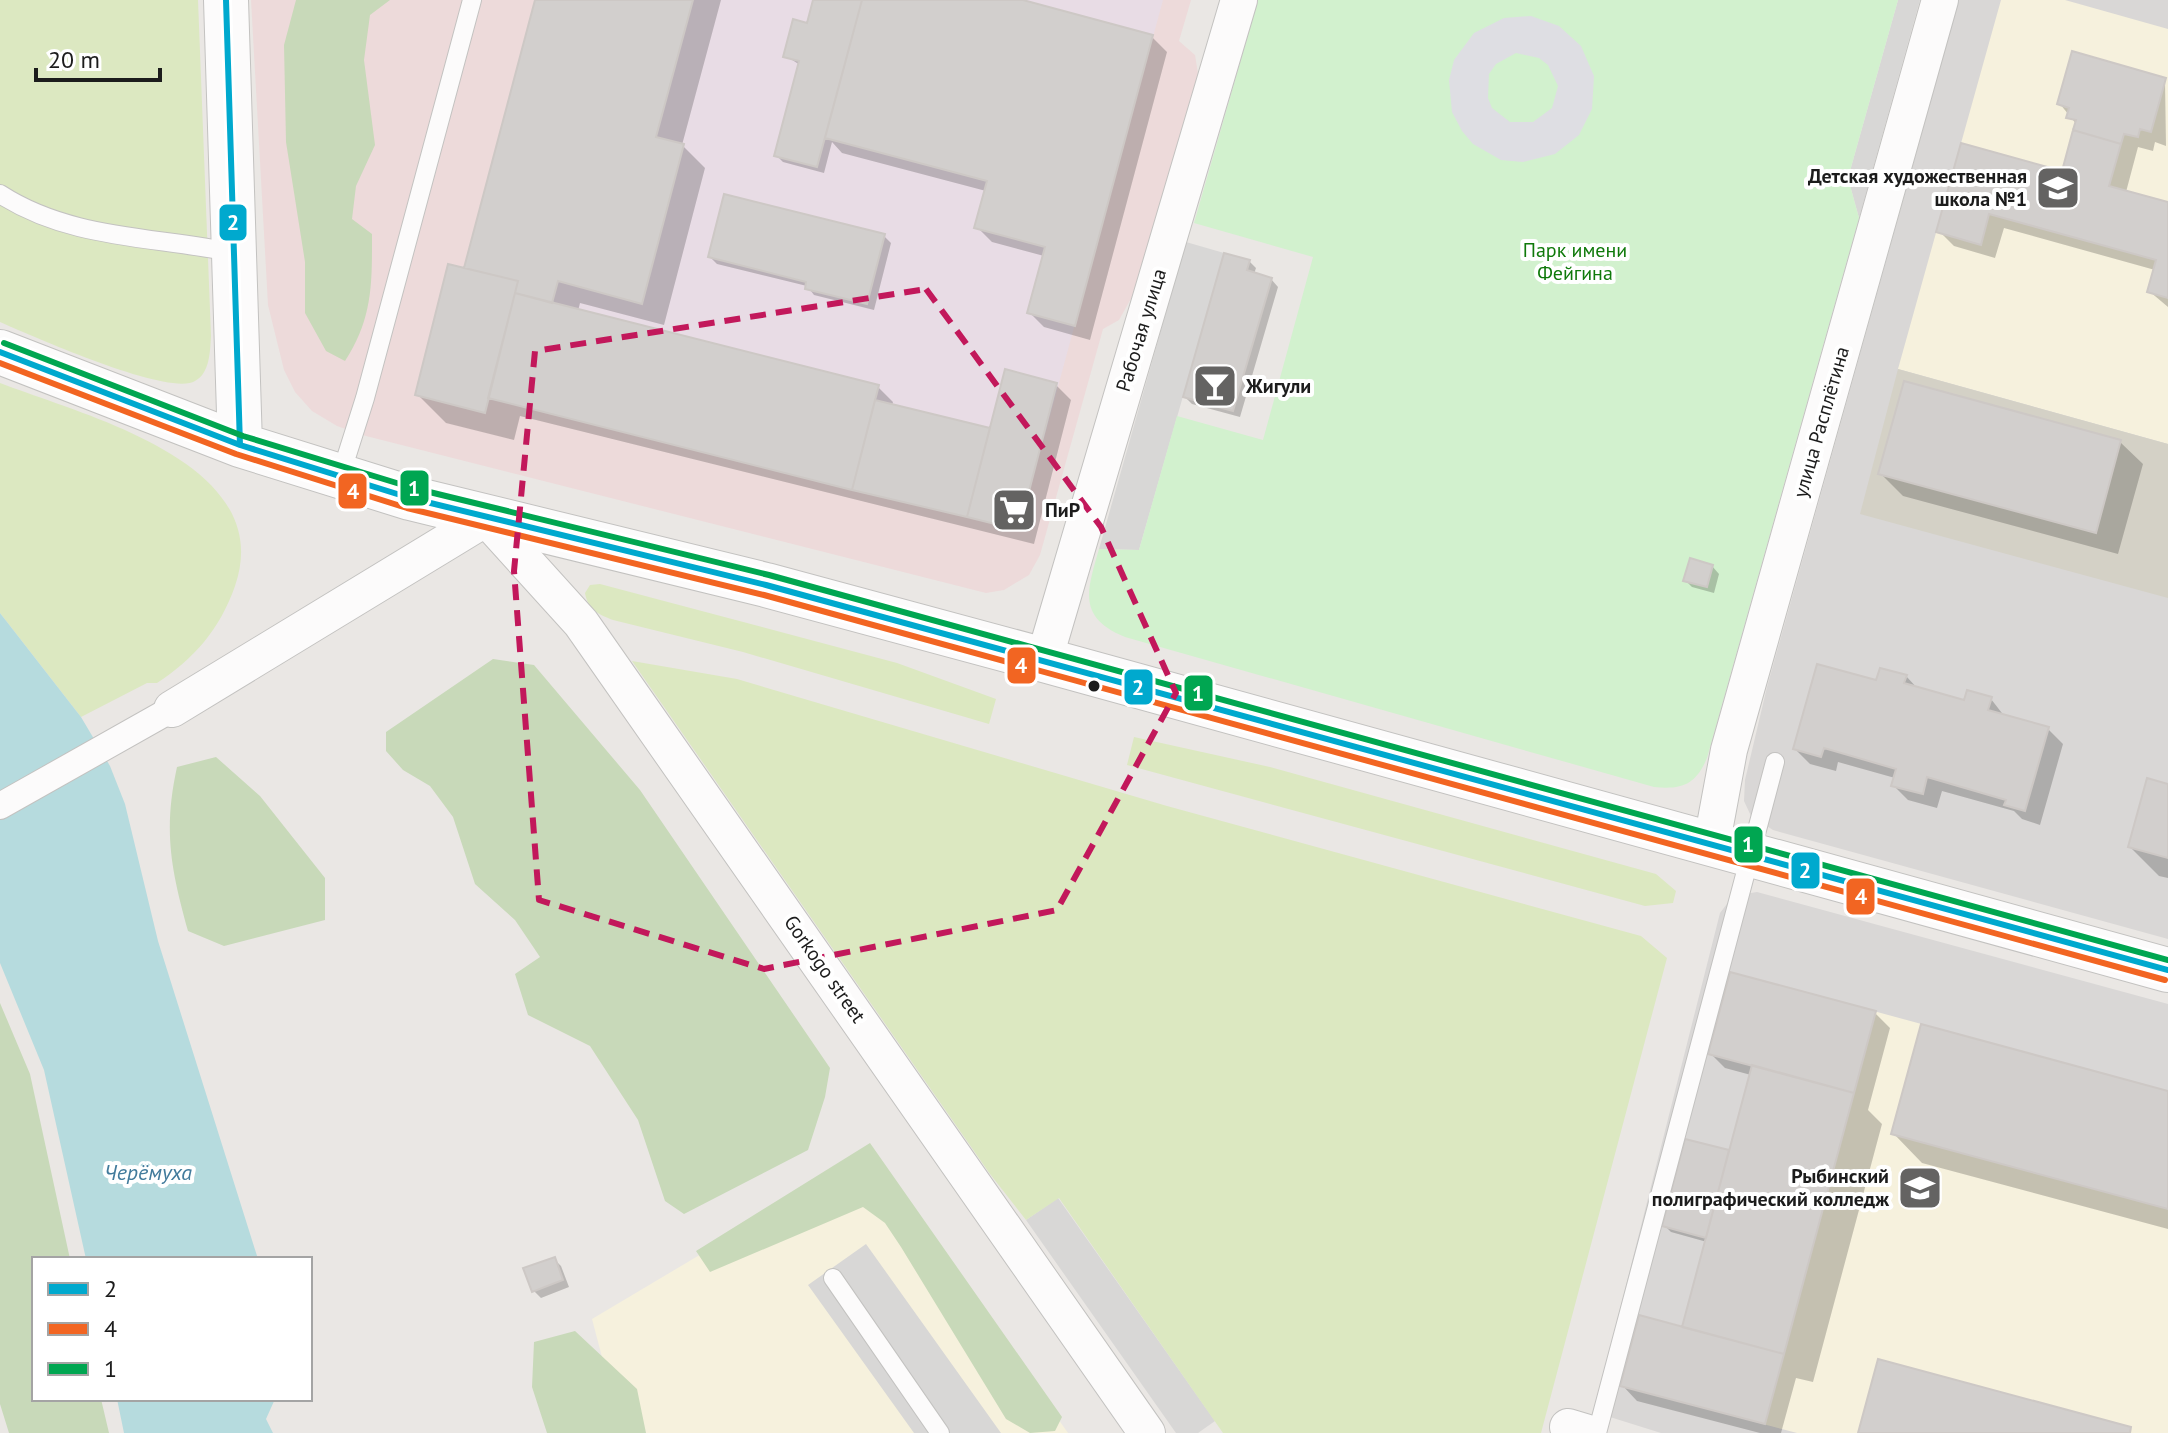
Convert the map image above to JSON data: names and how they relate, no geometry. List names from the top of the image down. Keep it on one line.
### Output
{"streets":{"street":["Рабочая улица","улица Расплётина","Gorkogo street"]},"water":["Черёмуха"],"parks":["Парк имени Фейгина"],"places":{"school or university":["Детская художественная школа №1","Рыбинский полиграфический колледж"],"bar":["Жигули"],"supermarket":["ПиР"]},"lines":["transit line 2","transit line 1","transit line 4"],"legend":["2","4","1"],"scale_bar":"20 m"}
